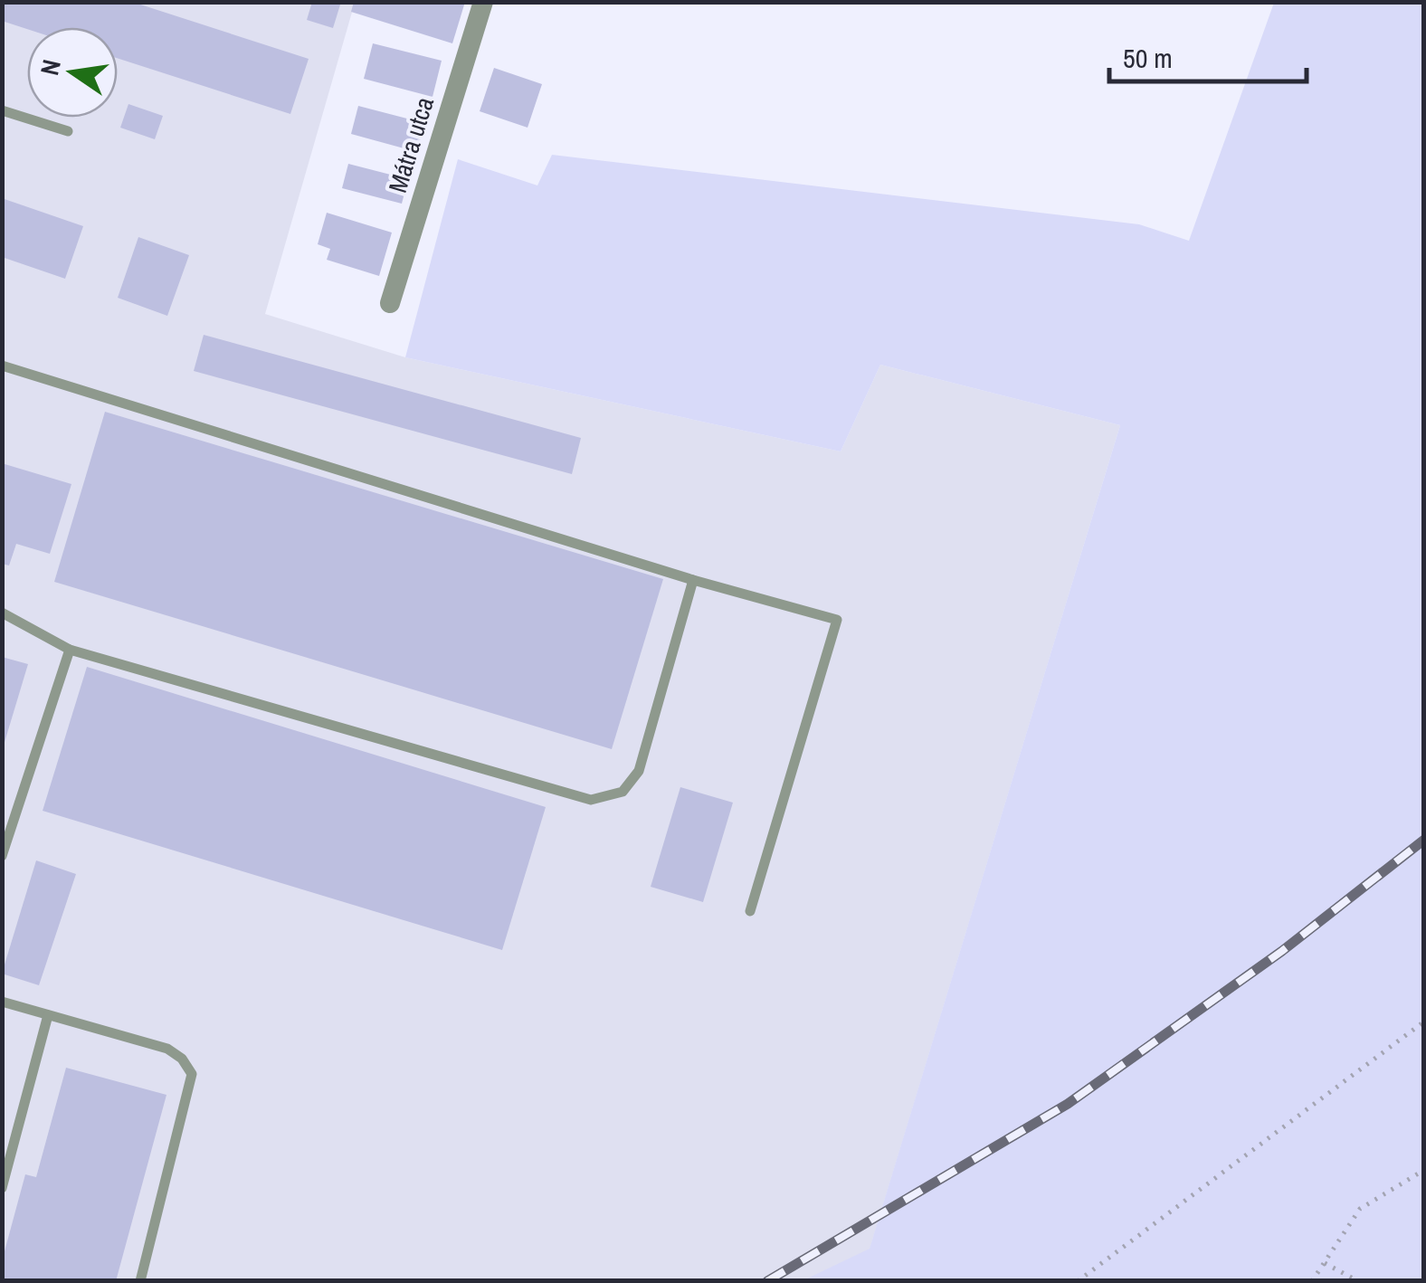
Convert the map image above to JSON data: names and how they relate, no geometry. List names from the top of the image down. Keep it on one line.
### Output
{"streets":{"street":["Mátra utca"]},"scale_bar":"50 m","north":"left"}
